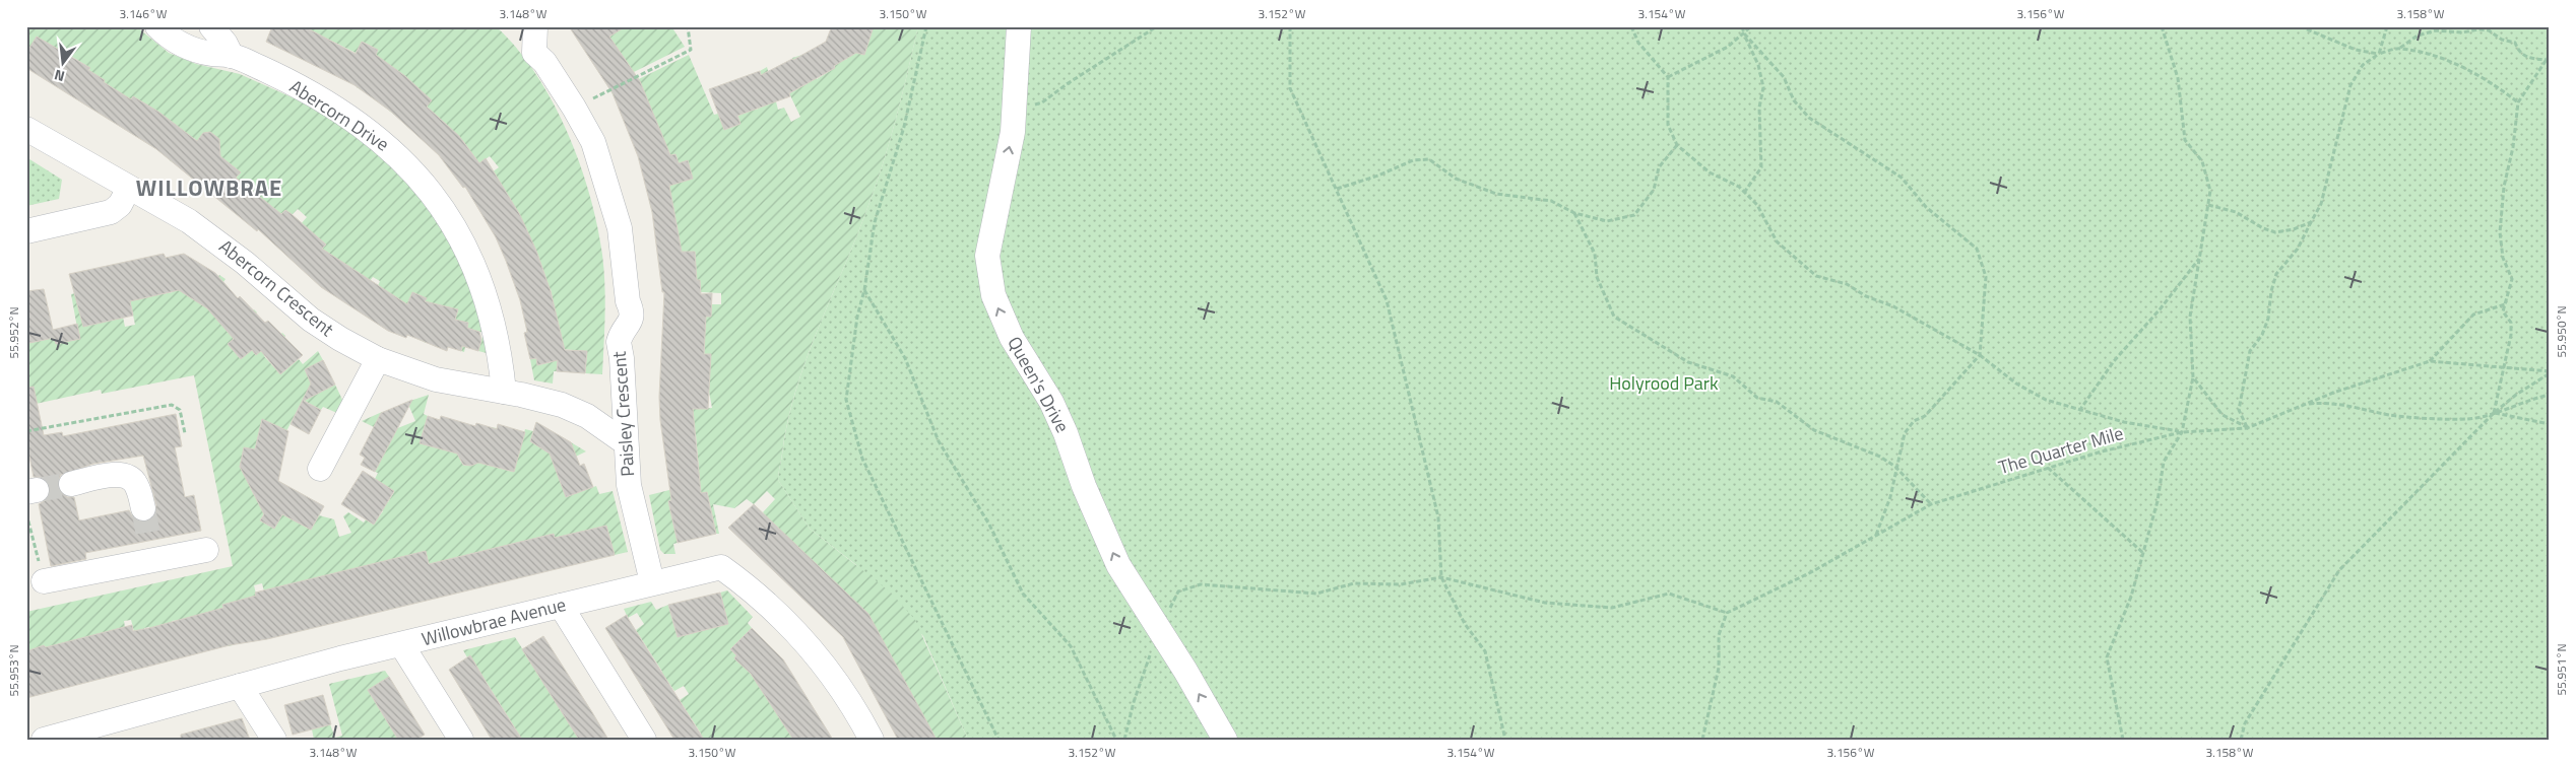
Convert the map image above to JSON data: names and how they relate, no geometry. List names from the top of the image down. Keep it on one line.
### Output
{"streets":{"street":["Abercorn Drive","Abercorn Crescent","Queen's Drive","Paisley Crescent","Willowbrae Avenue"],"path":["The Quarter Mile"]},"crossings":[["Abercorn Drive","Abercorn Crescent"],["Abercorn Crescent","Paisley Crescent"],["Paisley Crescent","Willowbrae Avenue"]],"one_way":["Queen's Drive"],"districts":["WILLOWBRAE"],"parks":["Holyrood Park"],"north":"bottom","coordinates":["3.146°W","3.148°W","3.150°W","3.152°W","3.154°W","3.156°W","3.158°W","55.950°N","55.952°N","55.951°N","55.953°N"]}
